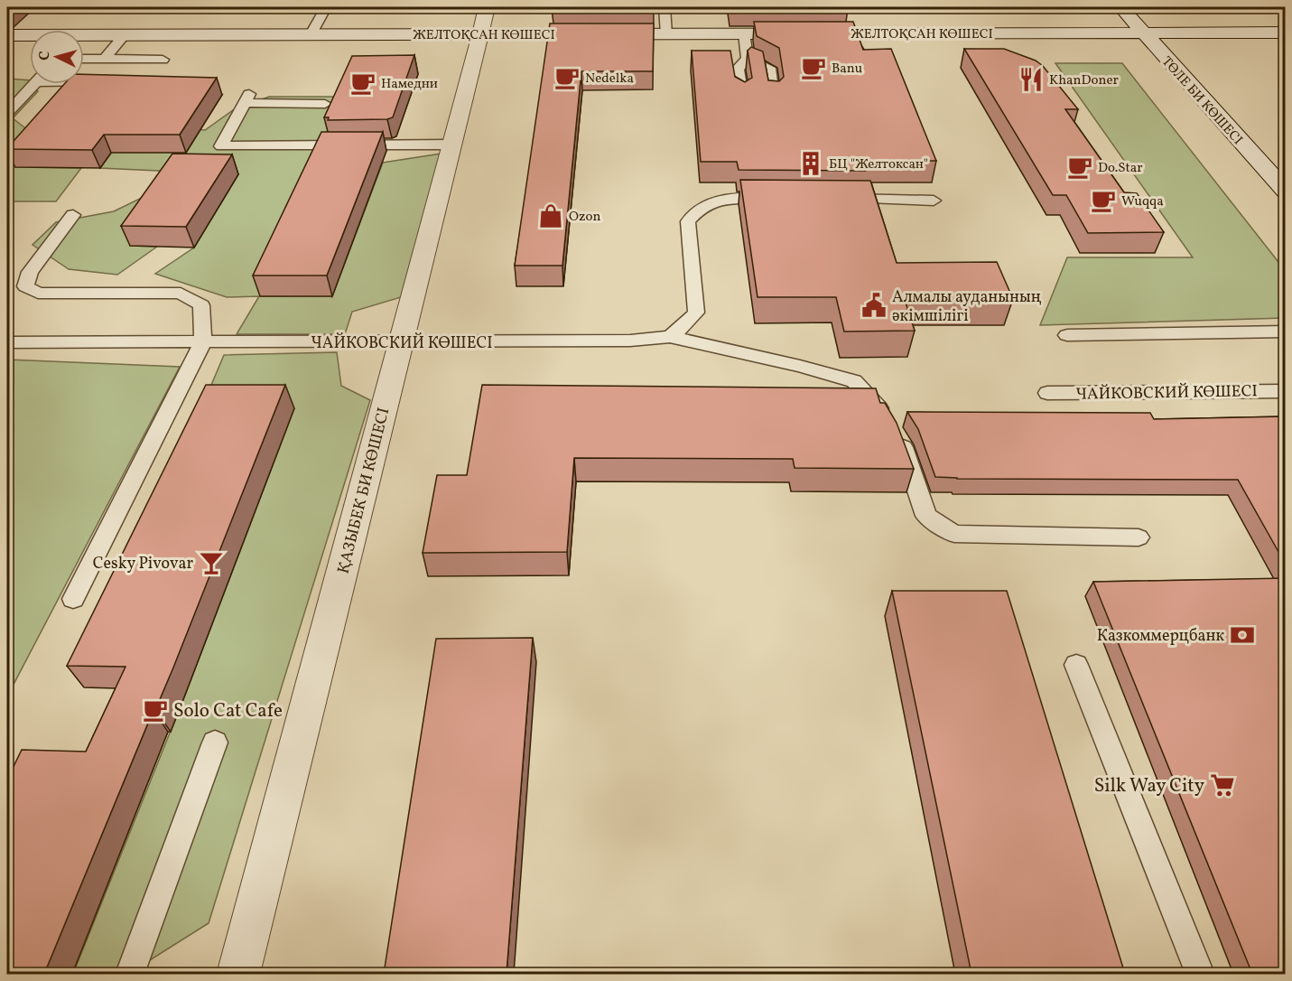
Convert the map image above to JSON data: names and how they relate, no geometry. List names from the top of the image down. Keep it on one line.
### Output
{"streets":{"main road":["ЖЕЛТОҚСАН КӨШЕСІ","ТӨЛЕ БИ КӨШЕСІ","ҚАЗЫБЕК БИ КӨШЕСІ"],"lane":["ЧАЙКОВСКИЙ КӨШЕСІ"]},"crossings":[["ЖЕЛТОҚСАН КӨШЕСІ","ТӨЛЕ БИ КӨШЕСІ"],["ЖЕЛТОҚСАН КӨШЕСІ","ҚАЗЫБЕК БИ КӨШЕСІ"],["ЧАЙКОВСКИЙ КӨШЕСІ","ҚАЗЫБЕК БИ КӨШЕСІ"]],"places":{"cafe":["Banu","Nedelka","Намедни","Do.Star","Wuqqa","Solo Cat Cafe"],"restaurant":["KhanDoner"],"building":["БЦ \"Желтоксан\""],"shop":["Ozon"],"public building":["Алмалы ауданының әкімшілігі"],"bar":["Cesky Pivovar"],"bank":["Казкоммерцбанк"],"supermarket":["Silk Way City"]},"north":"left"}
